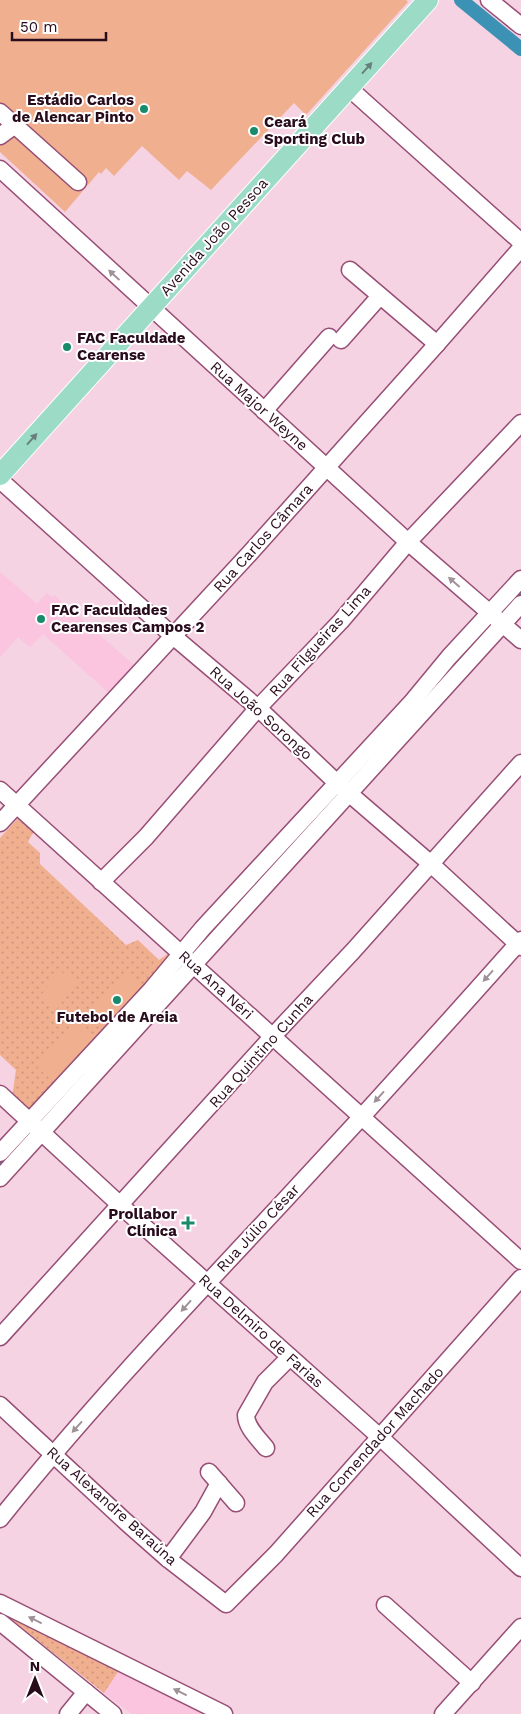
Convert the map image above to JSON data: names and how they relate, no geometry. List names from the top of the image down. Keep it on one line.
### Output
{"streets":{"main road":["Avenida João Pessoa"],"street":["Rua Major Weyne","Rua Carlos Câmara","Rua Filgueiras Lima","Rua João Sorongo","Rua Ana Néri","Rua Quintino Cunha","Rua Júlio César","Rua Delmiro de Farias","Rua Comendador Machado","Rua Alexandre Baraúna"]},"crossings":[["Avenida João Pessoa","Rua Major Weyne"],["Rua Major Weyne","Rua Carlos Câmara"],["Rua Major Weyne","Rua Filgueiras Lima"],["Rua Carlos Câmara","Rua João Sorongo"],["Rua Carlos Câmara","Rua Ana Néri"],["Rua Filgueiras Lima","Rua João Sorongo"],["Rua Filgueiras Lima","Rua Ana Néri"],["Rua João Sorongo","Rua Quintino Cunha"],["Rua João Sorongo","Rua Júlio César"],["Rua Ana Néri","Rua Quintino Cunha"],["Rua Ana Néri","Rua Júlio César"],["Rua Quintino Cunha","Rua Delmiro de Farias"],["Rua Júlio César","Rua Delmiro de Farias"],["Rua Júlio César","Rua Alexandre Baraúna"],["Rua Delmiro de Farias","Rua Comendador Machado"],["Rua Comendador Machado","Rua Alexandre Baraúna"]],"one_way":["Avenida João Pessoa","Rua Major Weyne","Rua Júlio César"],"places":{"other":["Estádio Carlos de Alencar Pinto","Ceará Sporting Club","FAC Faculdade Cearense","FAC Faculdades Cearenses Campos 2","Futebol de Areia"],"health":["Prollabor Clínica"]},"scale_bar":"50 m","north":"top"}
